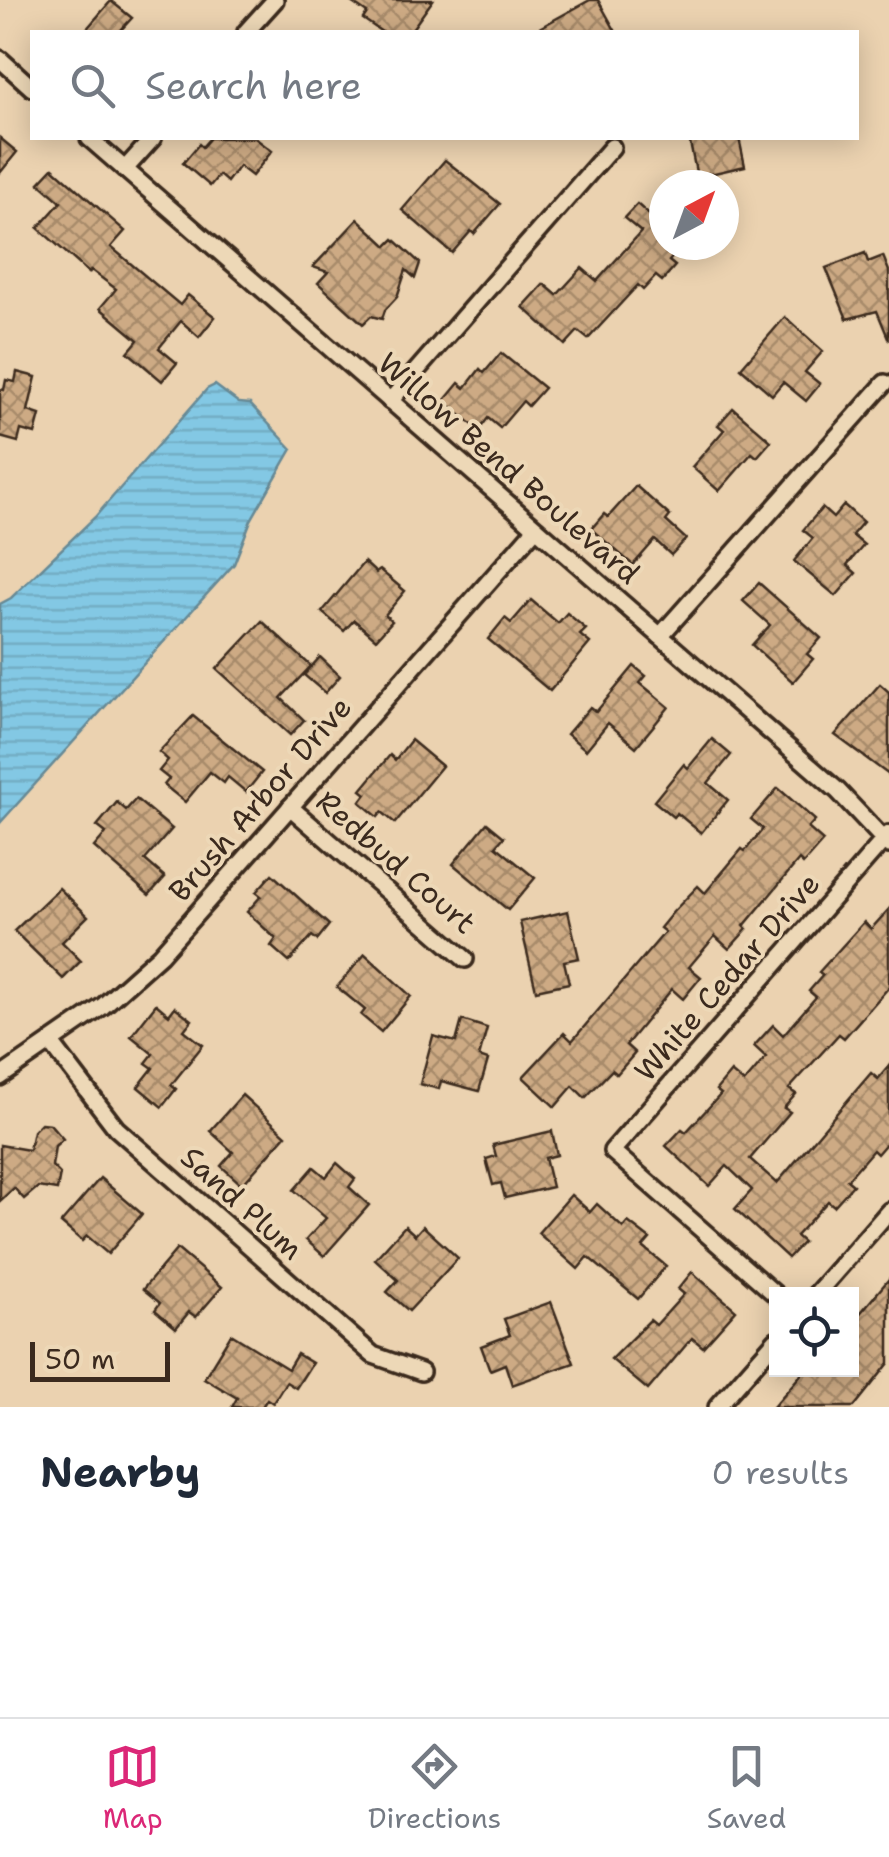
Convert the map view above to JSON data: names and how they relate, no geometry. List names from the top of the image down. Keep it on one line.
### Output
{"streets":{"street":["Willow Bend Boulevard","Brush Arbor Drive","Redbud Court","White Cedar Drive","Sand Plum"]},"crossings":[["Willow Bend Boulevard","Brush Arbor Drive"],["Willow Bend Boulevard","White Cedar Drive"],["Brush Arbor Drive","Redbud Court"],["Brush Arbor Drive","Sand Plum"]],"scale_bar":"50 m","north":"top right","page":{"search":"Search here","scale":"50 m","heading":["Nearby","0 results"],"nav":["Map","Directions","Saved"]}}
